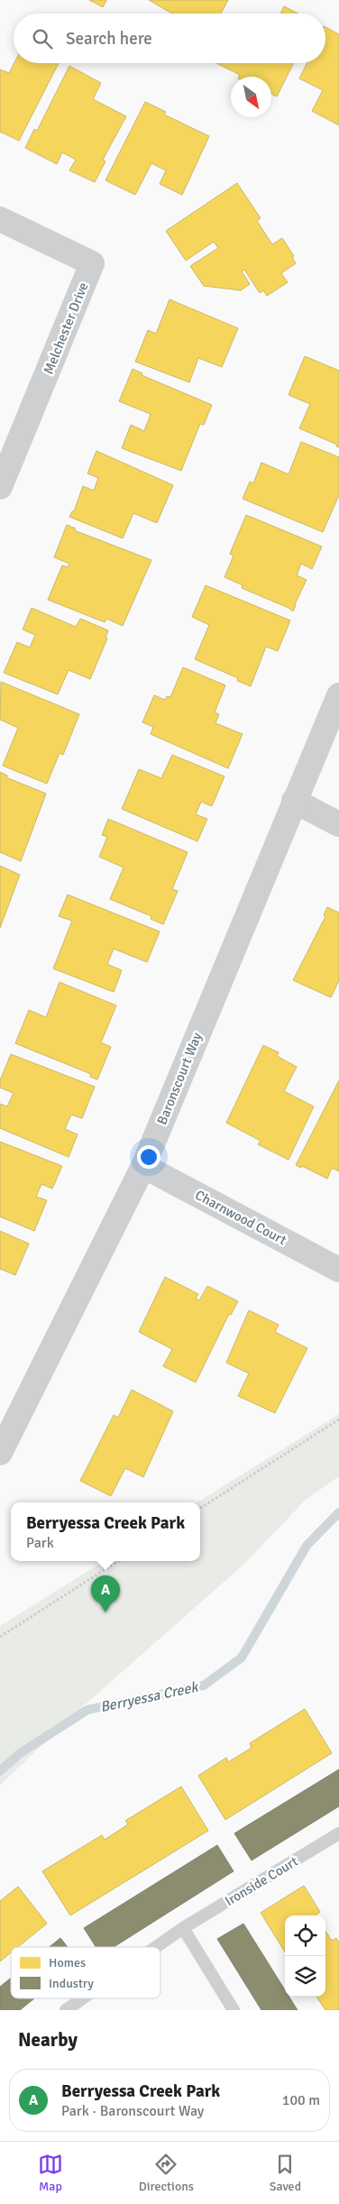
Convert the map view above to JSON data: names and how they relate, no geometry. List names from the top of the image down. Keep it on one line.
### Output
{"streets":{"street":["Melchester Drive","Baronscourt Way","Charnwood Court"],"lane":["Ironside Court"]},"crossings":[["Baronscourt Way","Charnwood Court"]],"water":["Berryessa Creek"],"legend":["Homes","Industry"],"north":"bottom right","page":{"search":"Search here","popup":["Berryessa Creek Park","Park"],"pins":"A","heading":"Nearby","list":[{"mark":"A","name":"Berryessa Creek Park","note":"Park · Baronscourt Way","value":"100 m"}],"nav":["Map","Directions","Saved"]}}
